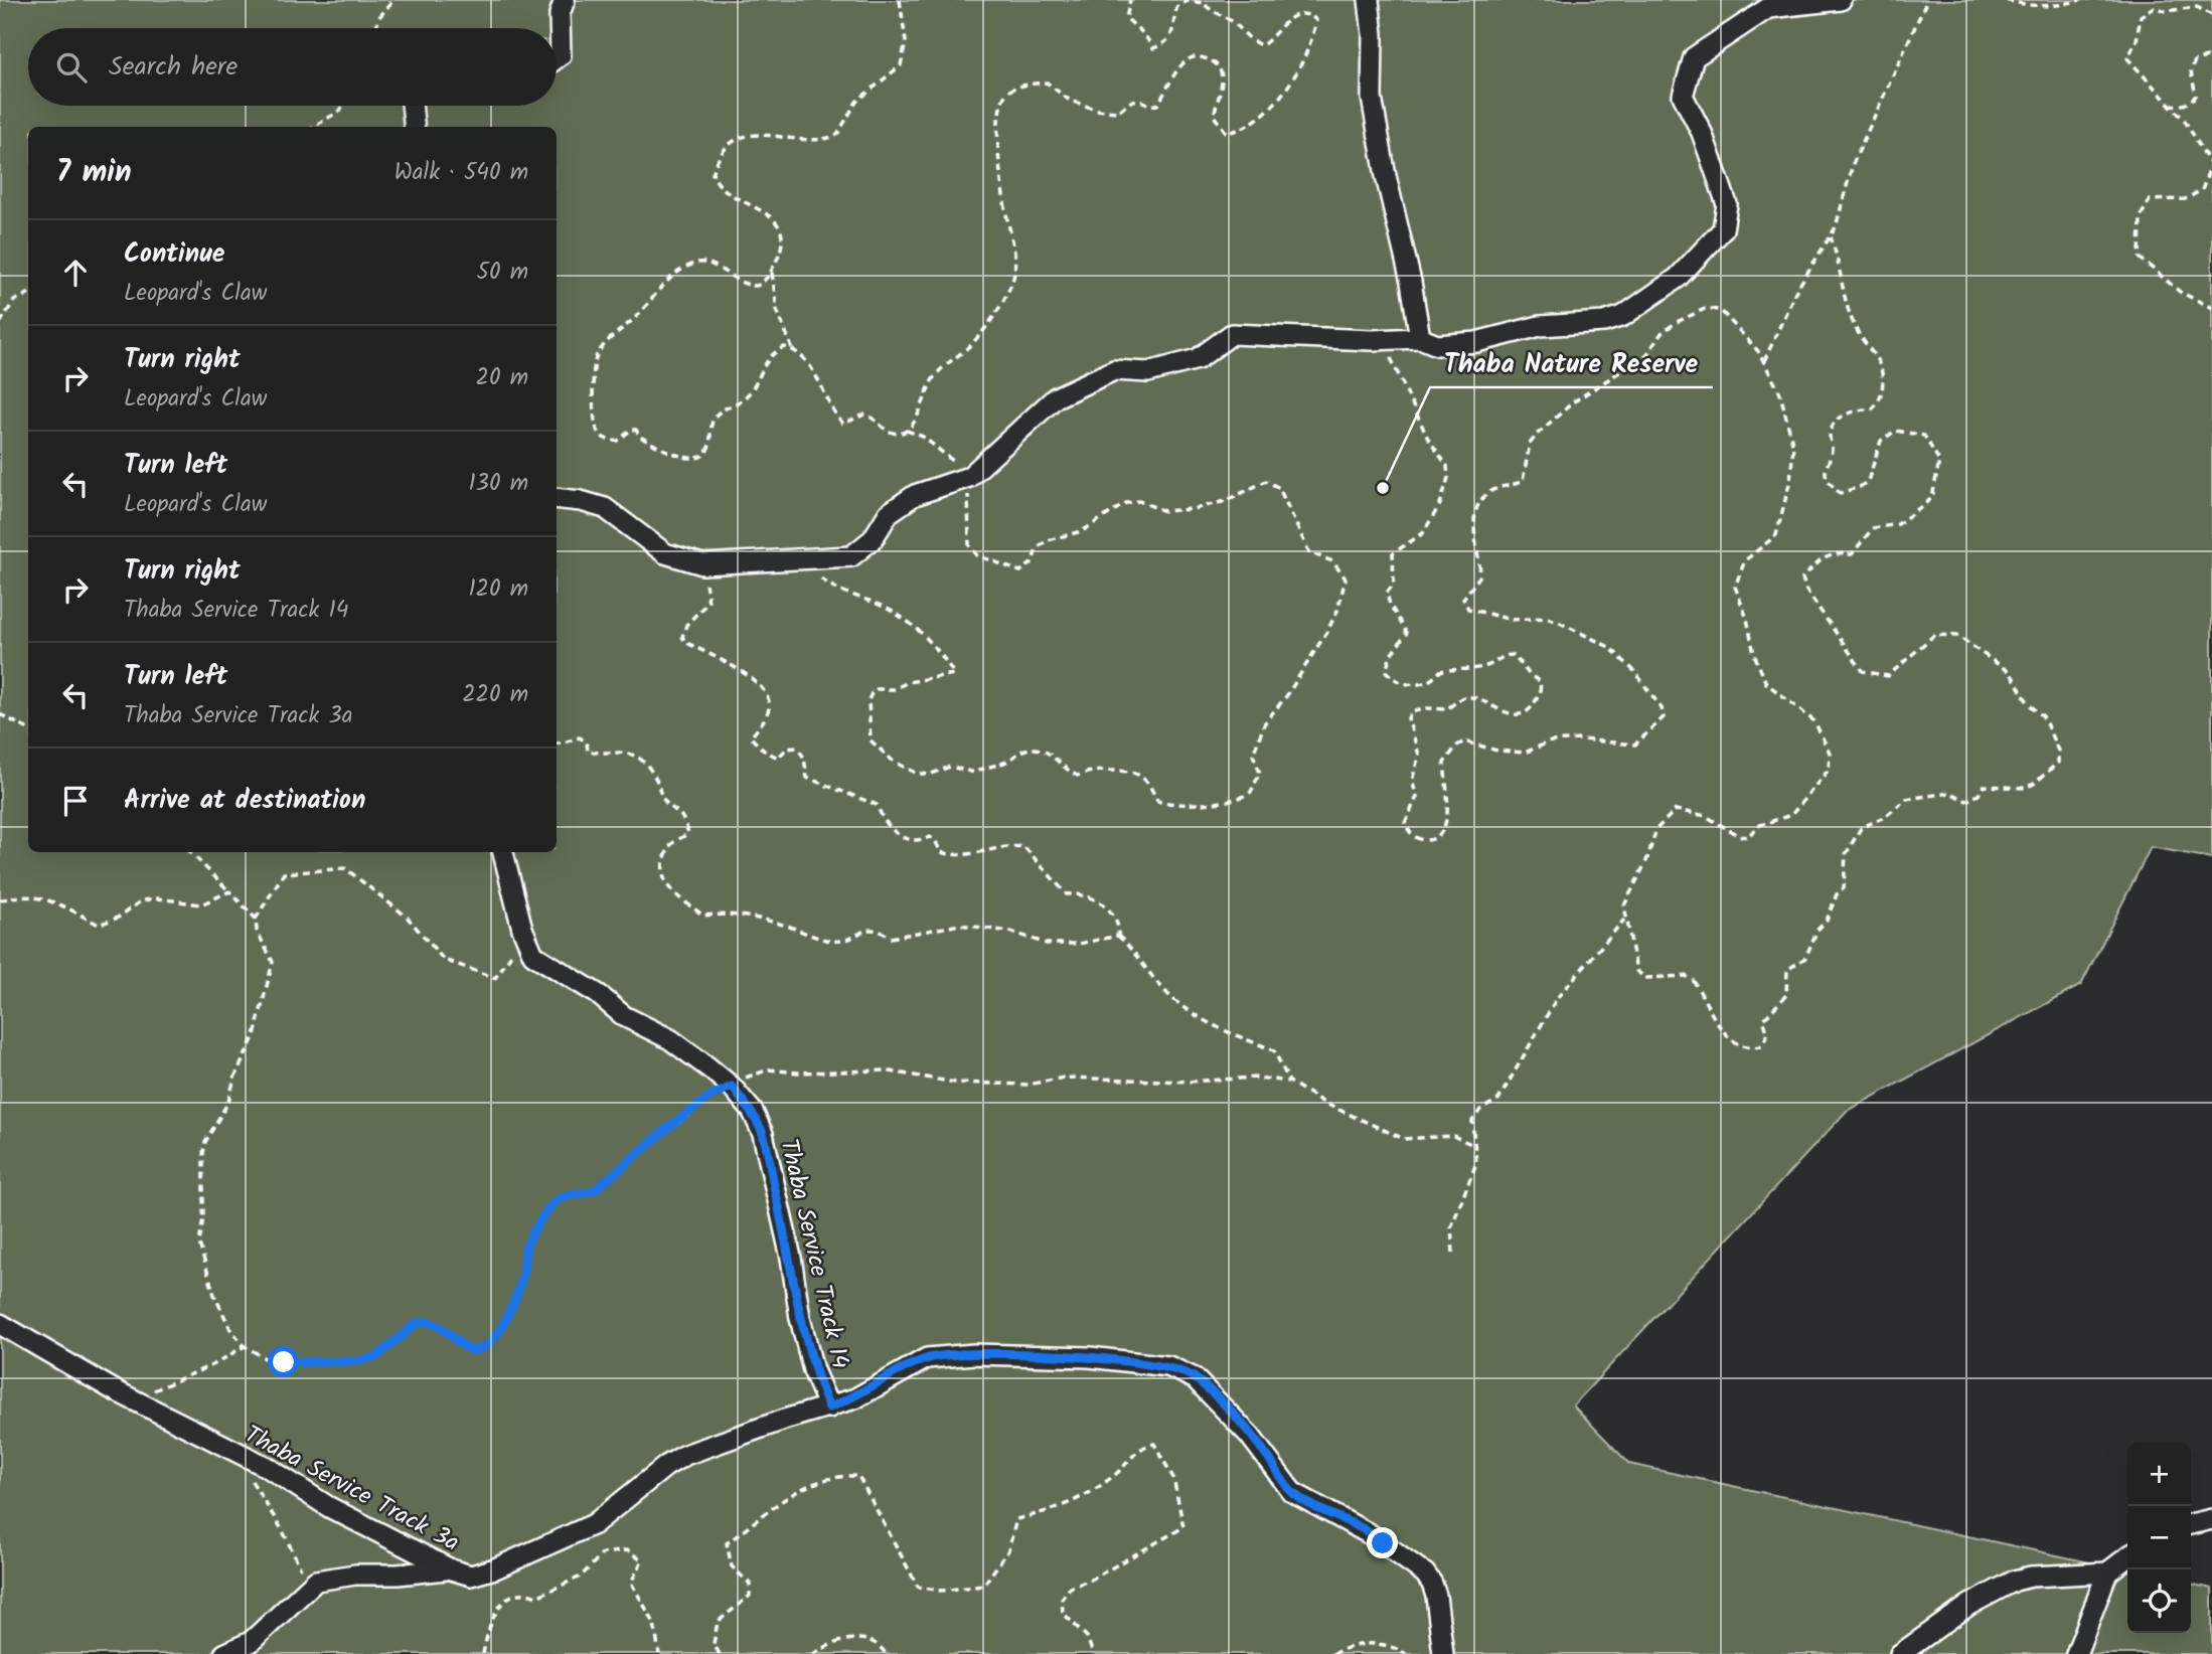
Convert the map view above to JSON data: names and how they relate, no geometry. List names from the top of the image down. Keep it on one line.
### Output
{"streets":{"street":["Thaba Service Track 14","Thaba Service Track 3a"]},"crossings":[["Thaba Service Track 14","Thaba Service Track 3a"]],"places":["Thaba Nature Reserve"],"page":{"search":"Search here","heading":["7 min","Walk · 540 m"],"list":[["Continue","Leopard's Claw","50 m"],["Turn right","Leopard's Claw","20 m"],["Turn left","Leopard's Claw","130 m"],["Turn right","Thaba Service Track 14","120 m"],["Turn left","Thaba Service Track 3a","220 m"],"Arrive at destination"],"map_buttons":["+","−"]}}
